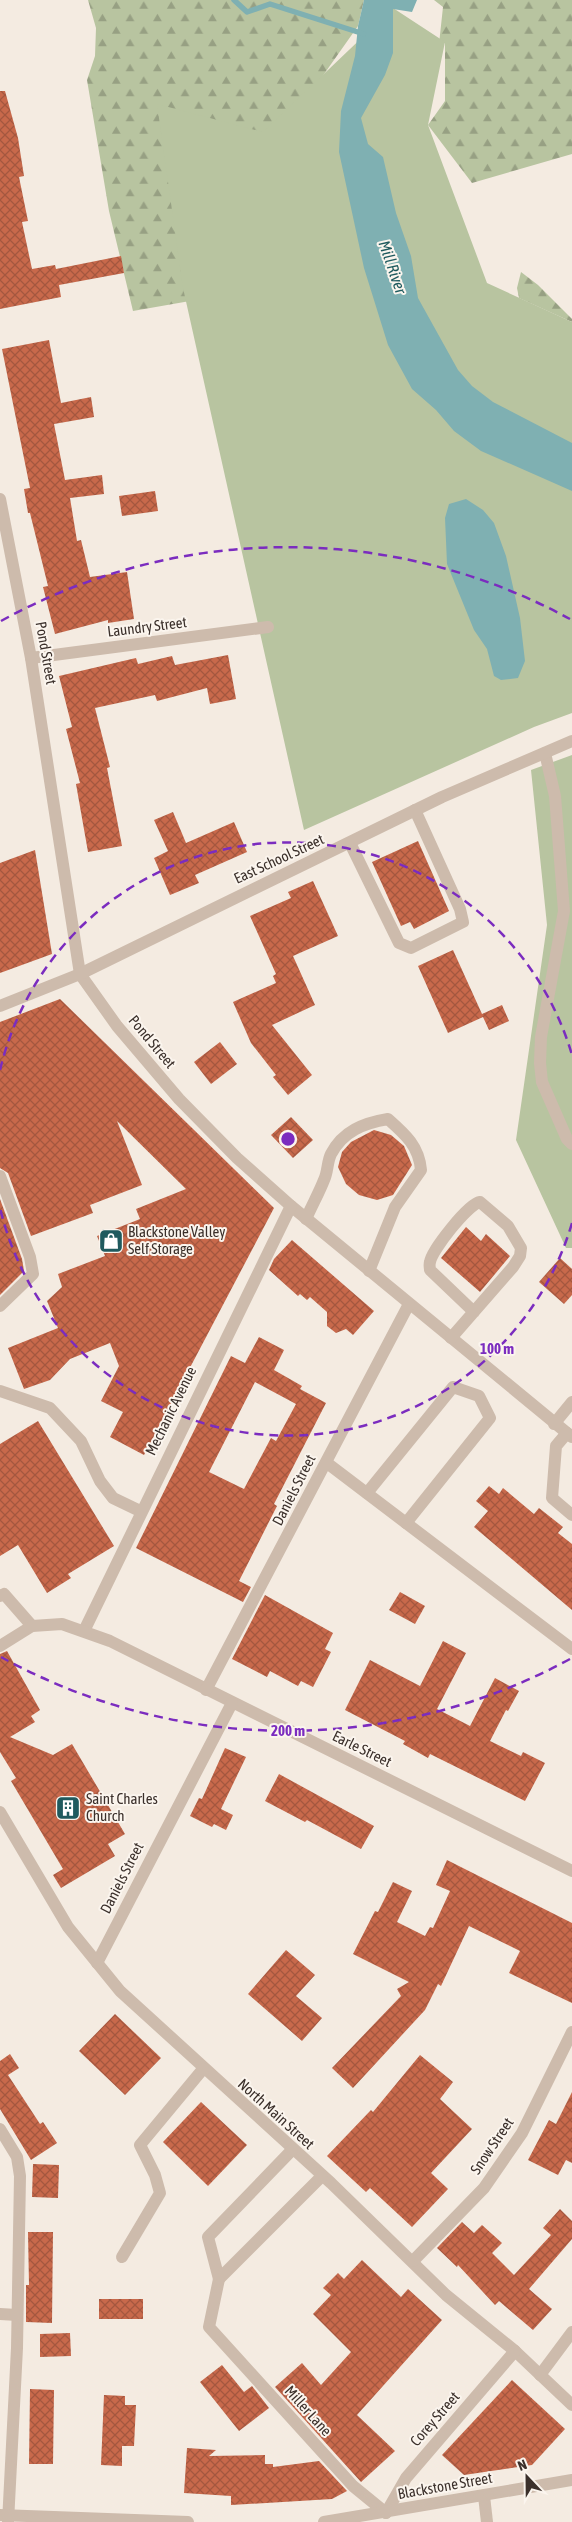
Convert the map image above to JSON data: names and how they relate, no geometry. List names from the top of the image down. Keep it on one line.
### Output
{"streets":{"street":["Laundry Street","Pond Street","East School Street","Mechanic Avenue","Daniels Street","Earle Street","North Main Street","Snow Street","Miller Lane","Corey Street","Blackstone Street"]},"crossings":[["Laundry Street","Pond Street"],["Pond Street","East School Street"],["Pond Street","Mechanic Avenue"],["Pond Street","Daniels Street"],["Mechanic Avenue","Earle Street"],["Daniels Street","Earle Street"],["Daniels Street","North Main Street"],["North Main Street","Snow Street"],["North Main Street","Corey Street"],["Miller Lane","Corey Street"],["Miller Lane","Blackstone Street"],["Corey Street","Blackstone Street"]],"water":["Mill River"],"places":{"shop":["Blackstone Valley Self Storage"],"building":["Saint Charles Church"]},"north":"top","rings":["100 m","200 m"]}
